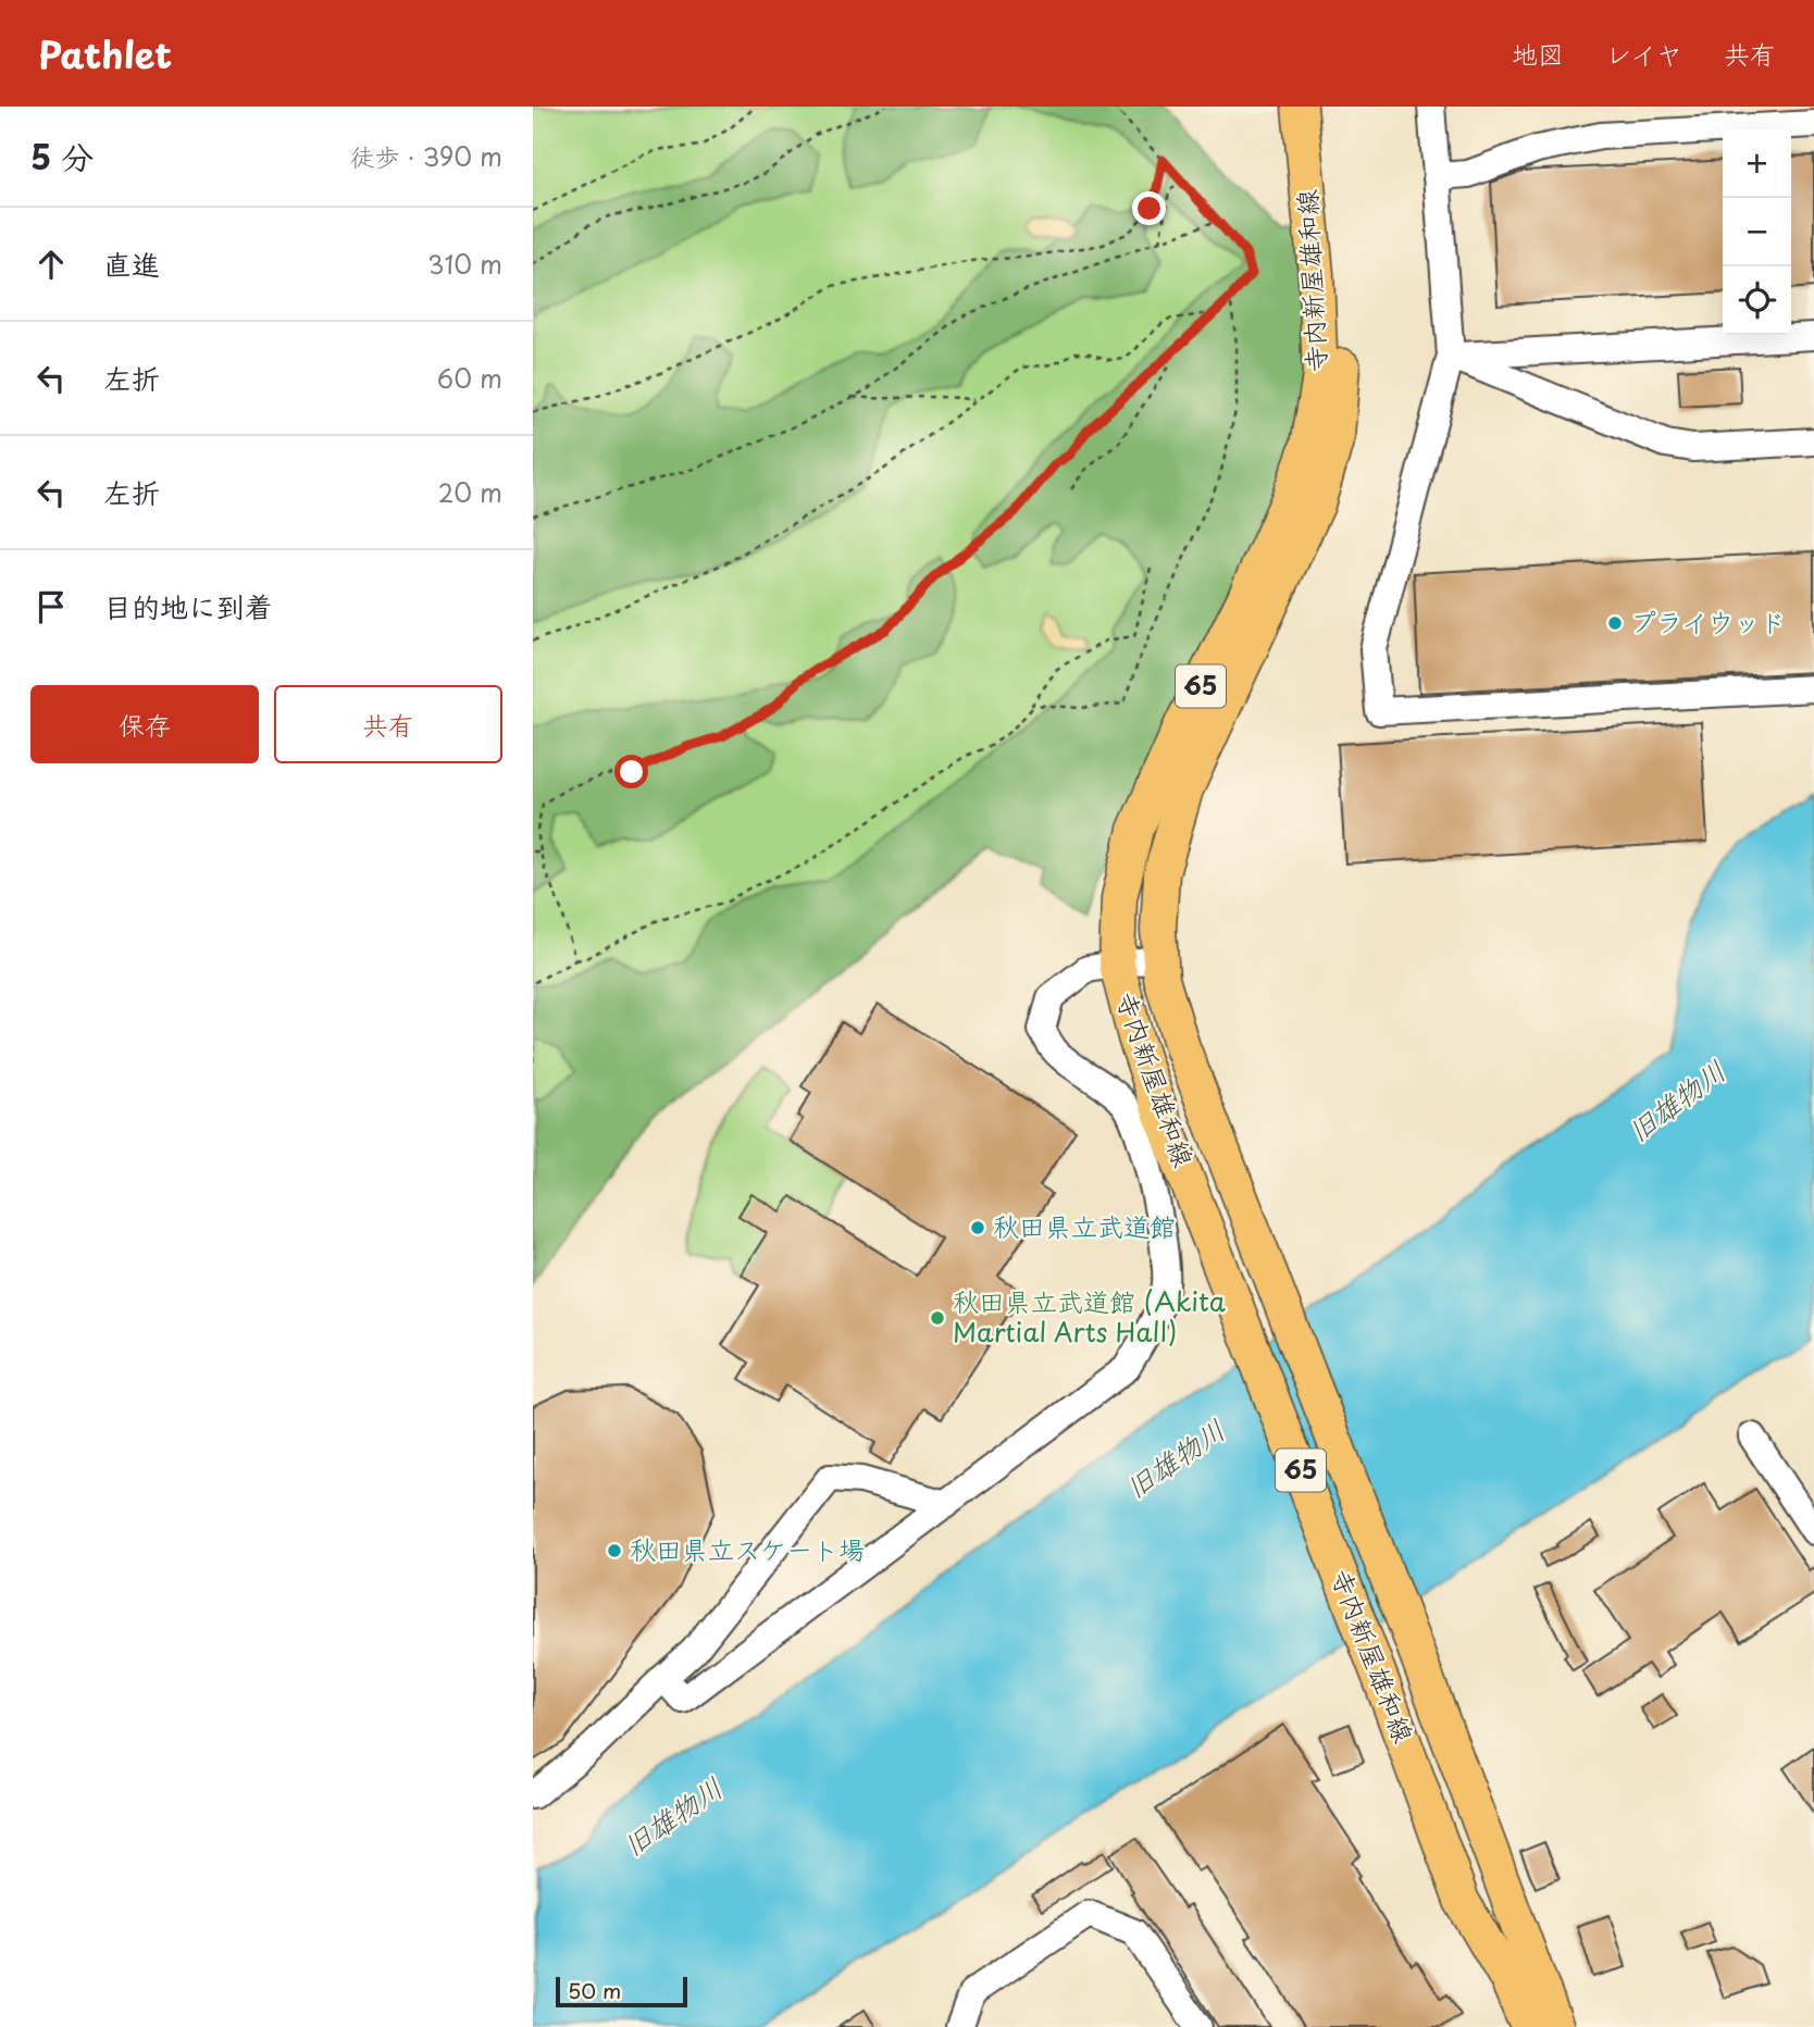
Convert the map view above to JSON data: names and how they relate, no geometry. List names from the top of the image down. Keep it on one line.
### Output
{"streets":{"main road":["寺内新屋雄和線","65"]},"water":["旧雄物川"],"places":["プライウッド","秋田県立武道館","秋田県立武道館 (Akita Martial Arts Hall)","秋田県立スケート場"],"scale_bar":"50 m","page":{"header":"Pathlet","nav":["地図","レイヤ","共有"],"heading":["5 分","徒歩 · 390 m"],"map_buttons":["+","−"],"list":[["直進","310 m"],["左折","60 m"],["左折","20 m"],"目的地に到着"],"buttons":["保存","共有"],"scale":"50 m"}}
